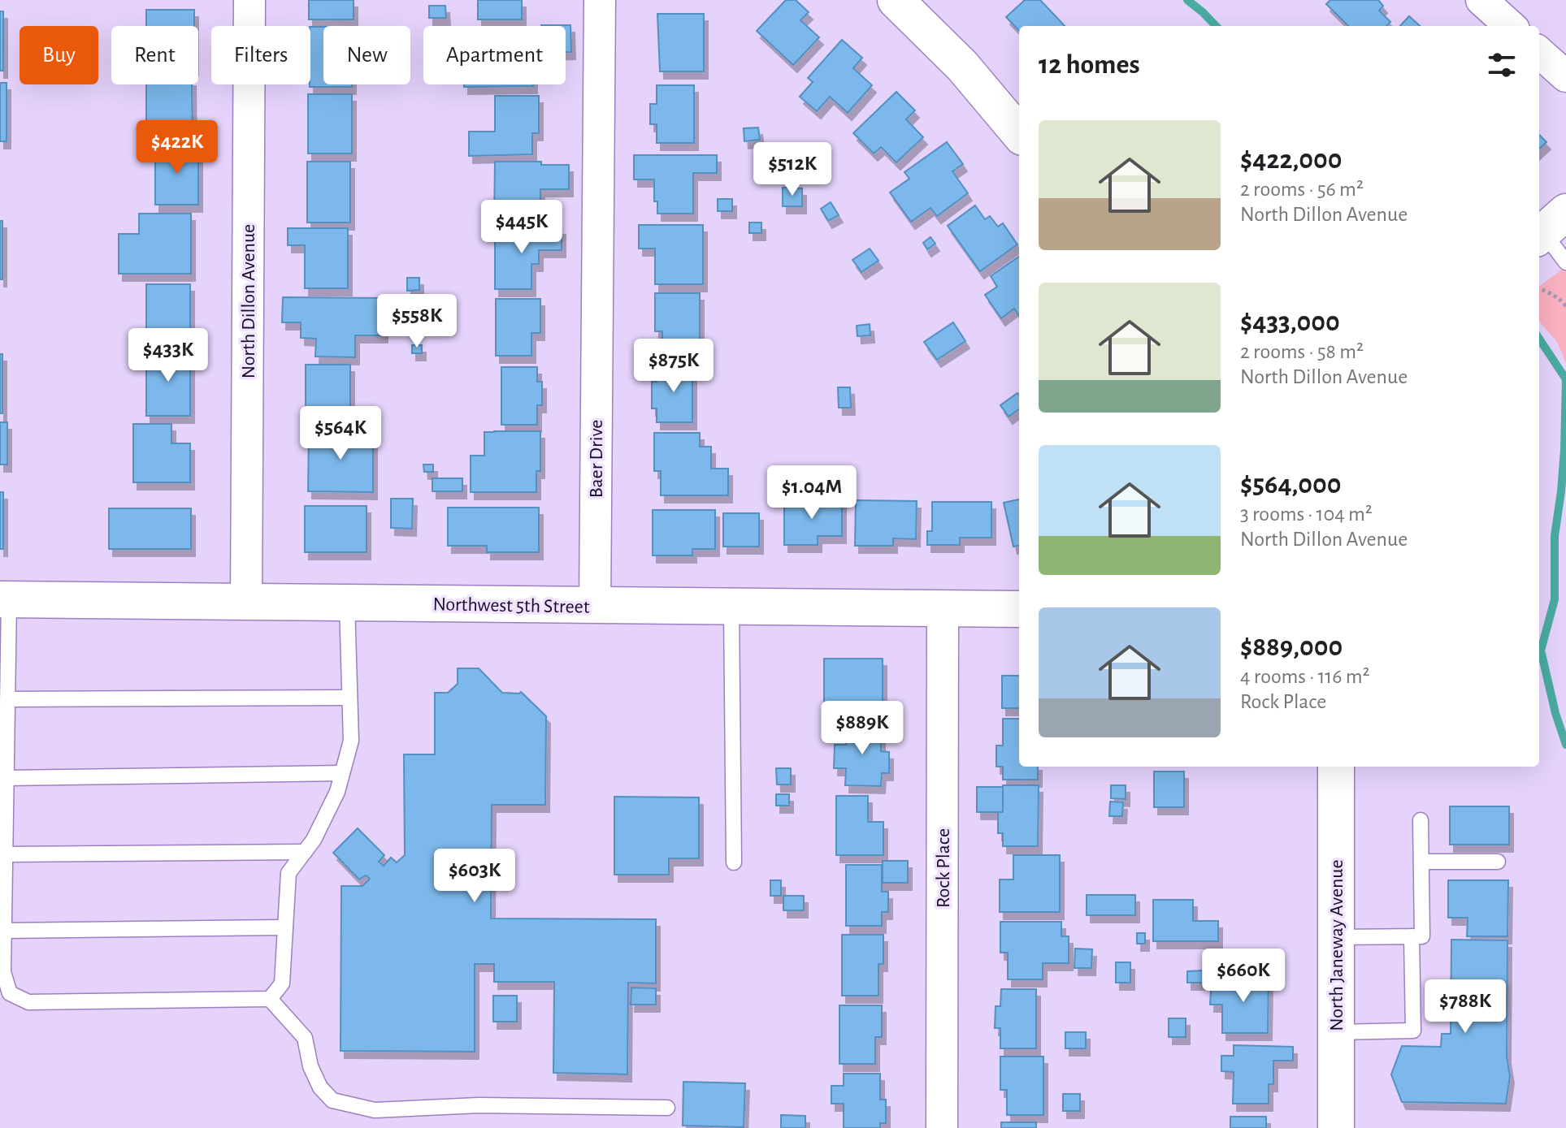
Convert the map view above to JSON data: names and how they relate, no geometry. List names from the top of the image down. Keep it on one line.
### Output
{"streets":{"street":["North Dillon Avenue","Baer Drive","Northwest 5th Street","Rock Place","North Janeway Avenue"]},"crossings":[["North Dillon Avenue","Northwest 5th Street"],["Baer Drive","Northwest 5th Street"],["Northwest 5th Street","Rock Place"]],"page":{"chip":["Buy","Rent","Filters","New","Apartment"],"heading":"12 homes","list":[{"name":"$422,000","note":"2 rooms · 56 m² · North Dillon Avenue"},{"name":"$433,000","note":"2 rooms · 58 m² · North Dillon Avenue"},{"name":"$564,000","note":"3 rooms · 104 m² · North Dillon Avenue"},{"name":"$889,000","note":"4 rooms · 116 m² · Rock Place"}],"price":["$422K","$512K","$445K","$558K","$433K","$875K","$564K","$1.04M","$889K","$603K","$660K","$788K"]}}
